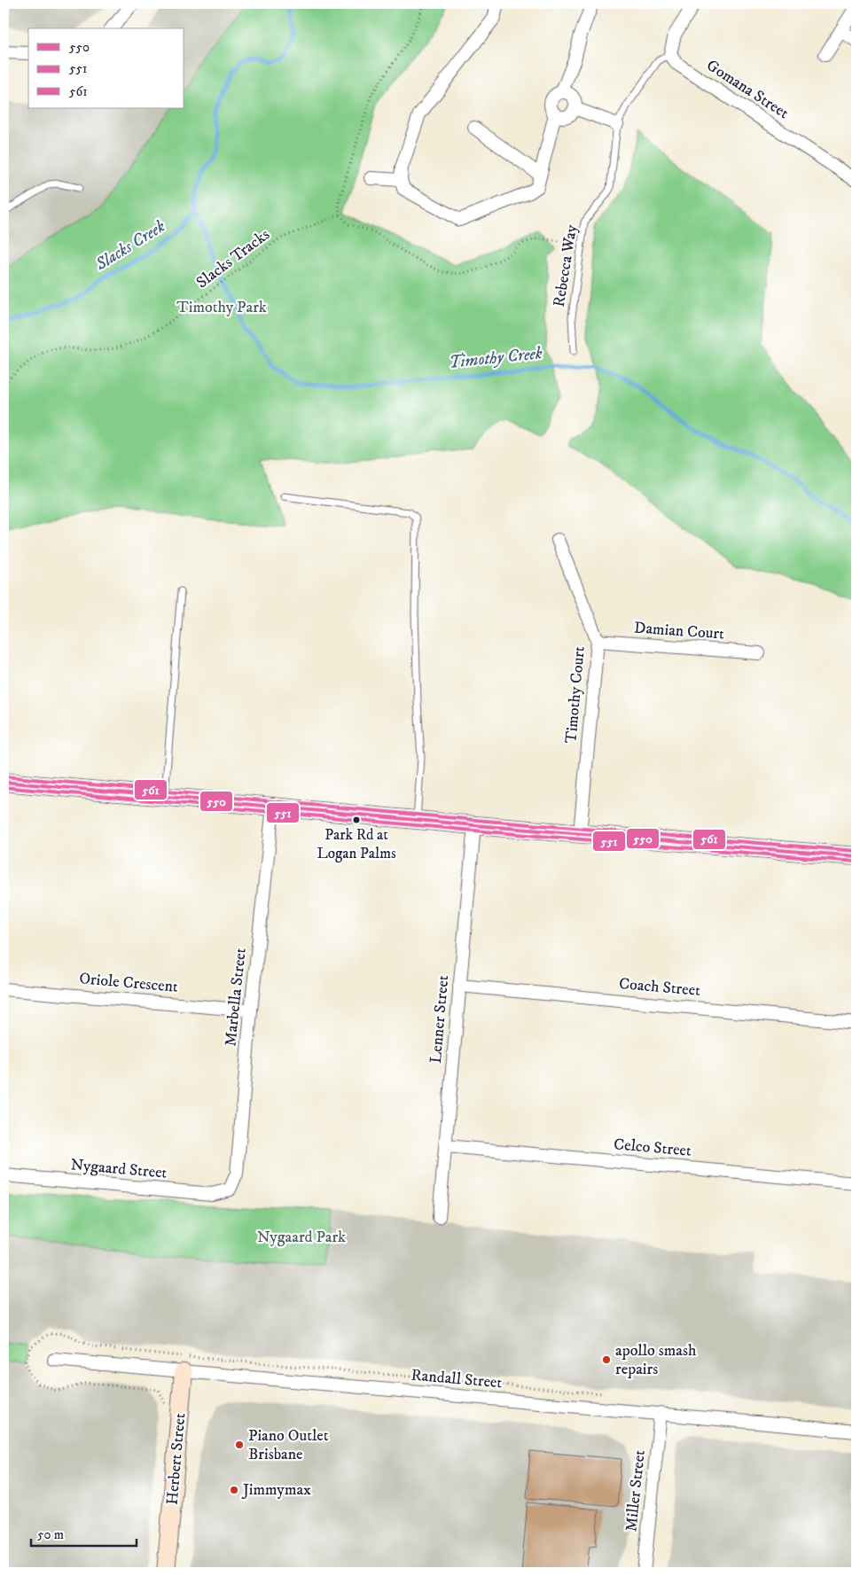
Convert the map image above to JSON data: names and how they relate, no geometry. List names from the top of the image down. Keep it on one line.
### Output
{"streets":{"street":["Gomana Street","Damian Court","Timothy Court","Oriole Crescent","Coach Street","Marbella Street","Lenner Street","Celco Street","Nygaard Street","Randall Street","Herbert Street","Miller Street"],"lane":["Rebecca Way"],"path":["Slacks Tracks"]},"crossings":[["Gomana Street","Rebecca Way"],["Damian Court","Timothy Court"],["Oriole Crescent","Marbella Street"],["Coach Street","Lenner Street"],["Marbella Street","Nygaard Street"],["Lenner Street","Celco Street"],["Randall Street","Herbert Street"],["Randall Street","Miller Street"]],"water":["Slacks Creek","Timothy Creek"],"parks":["Timothy Park","Nygaard Park"],"places":["Park Rd at Logan Palms","apollo smash repairs","Piano Outlet Brisbane","Jimmymax"],"lines":["transit line 561","transit line 550","transit line 551"],"legend":["550","551","561"],"scale_bar":"50 m"}
